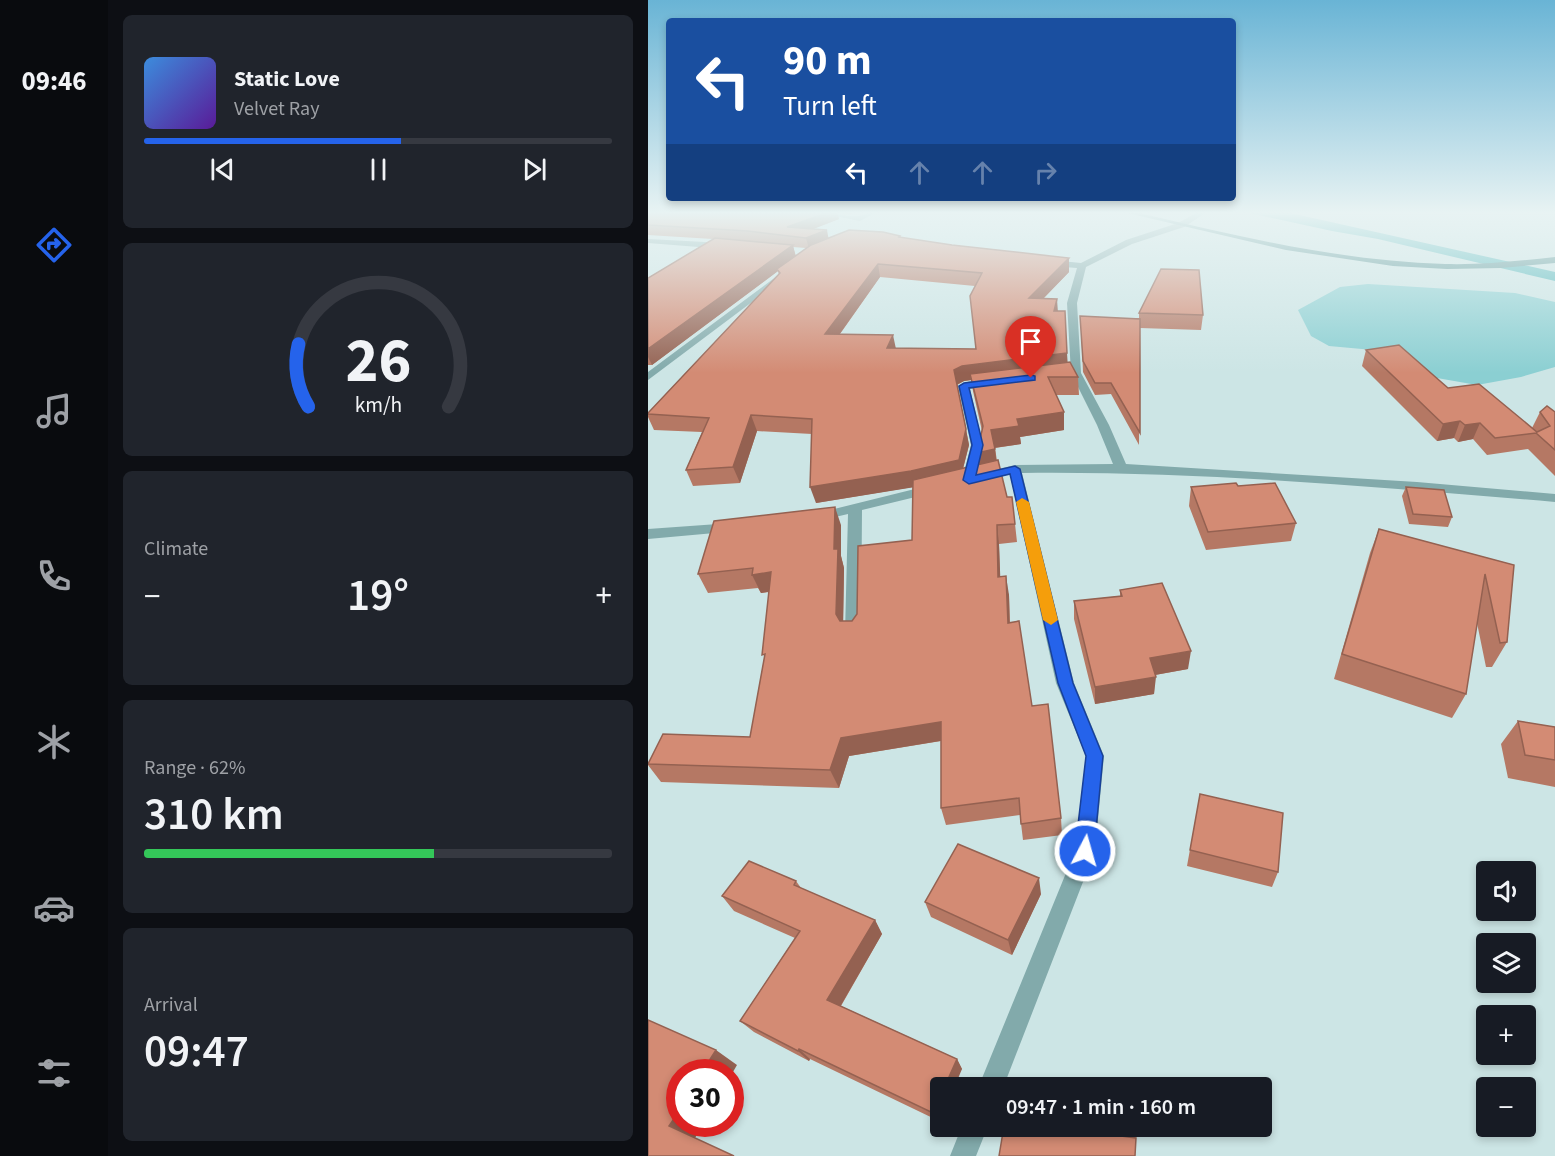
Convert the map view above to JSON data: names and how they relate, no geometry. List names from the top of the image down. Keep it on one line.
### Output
{"page":{"tabs":"09:46","turn":["90 m","Turn left"],"song":["Static Love","Velvet Ray"],"tile":["Climate",["Range · 62%","310 km"],["Arrival","09:47"]],"heat":["−","19°","+"],"map_buttons":["+","−"],"limit":"30","trip":"09:47 · 1 min · 160 m","gauge":["26","km/h"]}}
